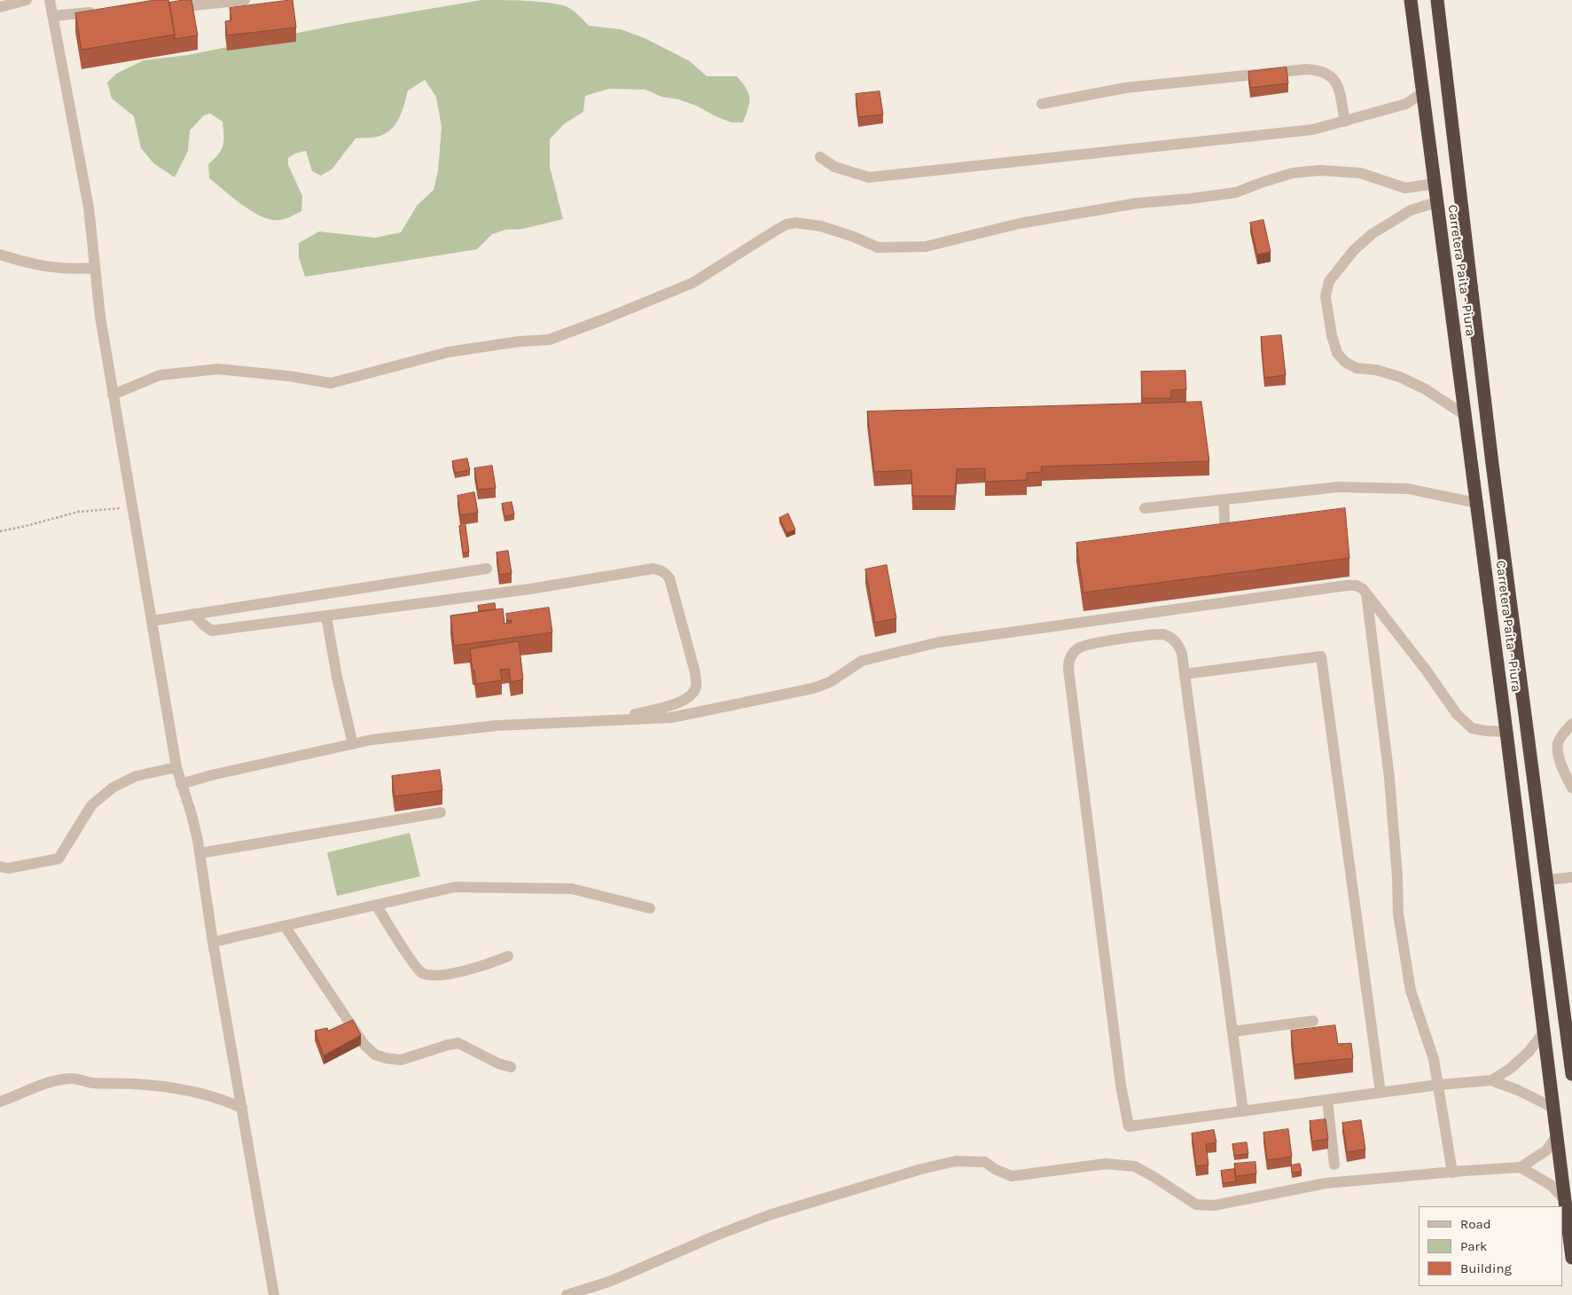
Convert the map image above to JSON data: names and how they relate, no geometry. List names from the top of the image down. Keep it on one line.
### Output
{"streets":{"highway":["Carretera Paita - Piura"]},"legend":["Road","Park","Building"]}
